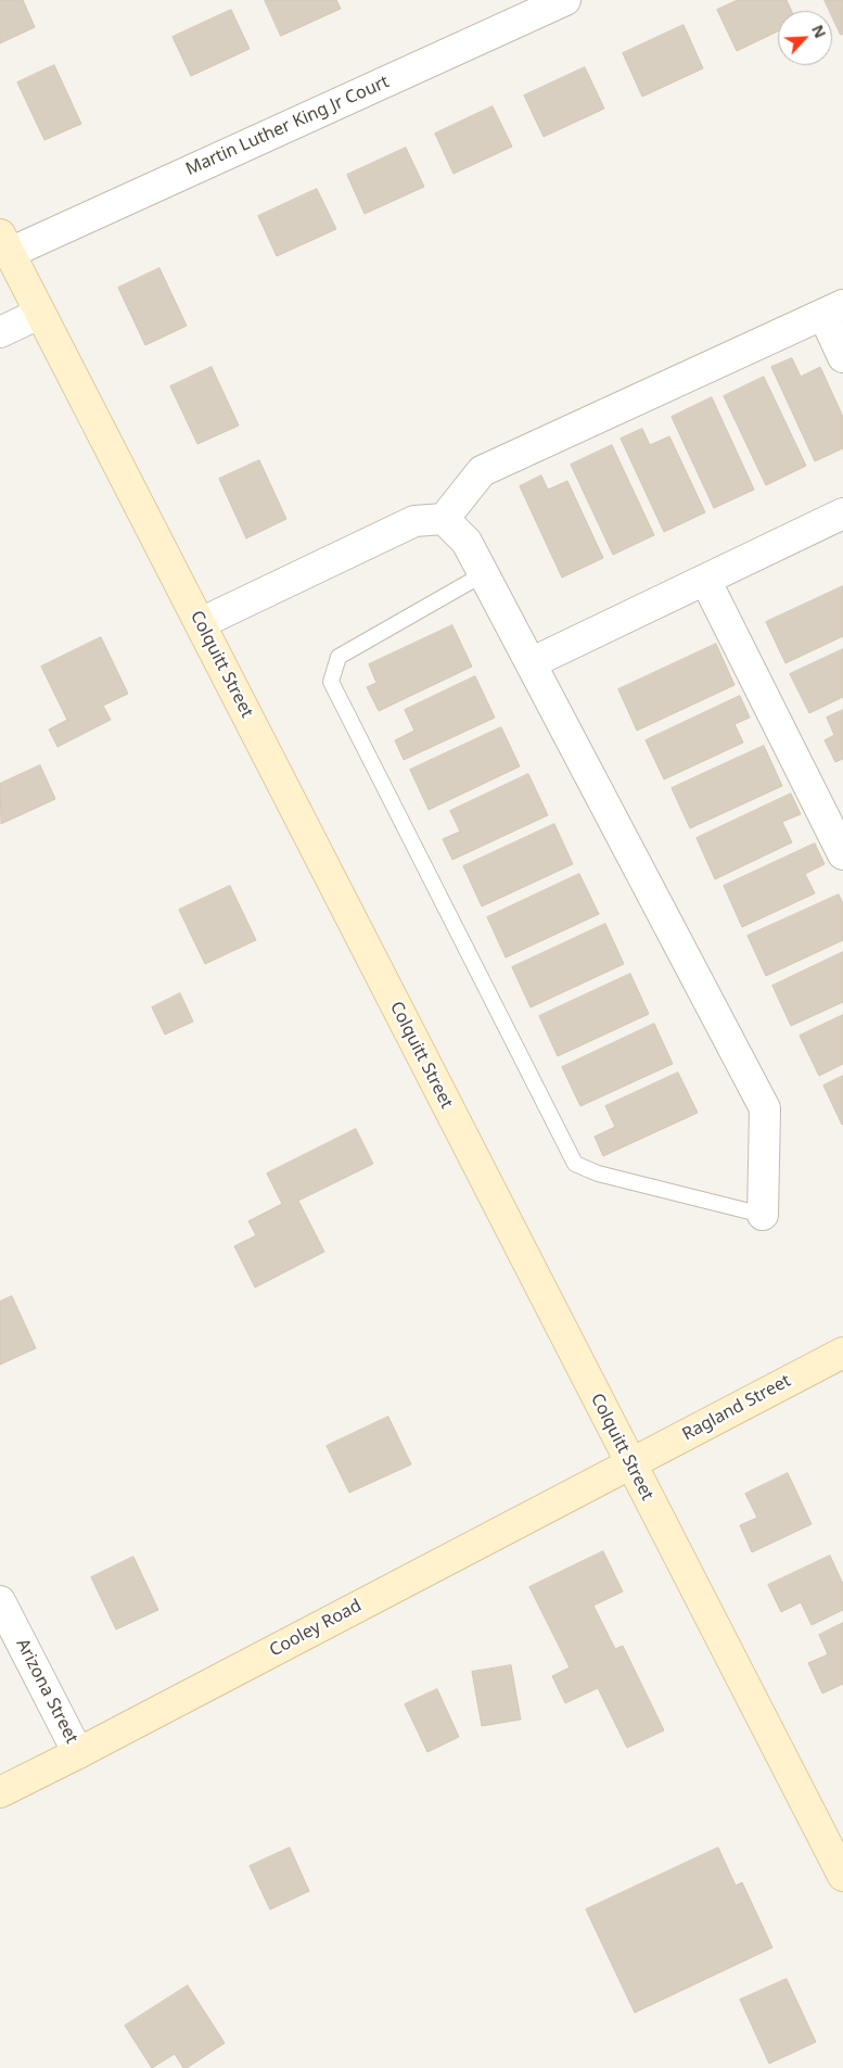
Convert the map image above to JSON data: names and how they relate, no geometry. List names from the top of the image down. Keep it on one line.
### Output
{"streets":{"street":["Martin Luther King Jr Court","Colquitt Street","Ragland Street","Cooley Road","Arizona Street"]},"crossings":[["Martin Luther King Jr Court","Colquitt Street"],["Colquitt Street","Ragland Street"],["Colquitt Street","Cooley Road"],["Ragland Street","Cooley Road"],["Cooley Road","Arizona Street"]],"north":"top right"}
